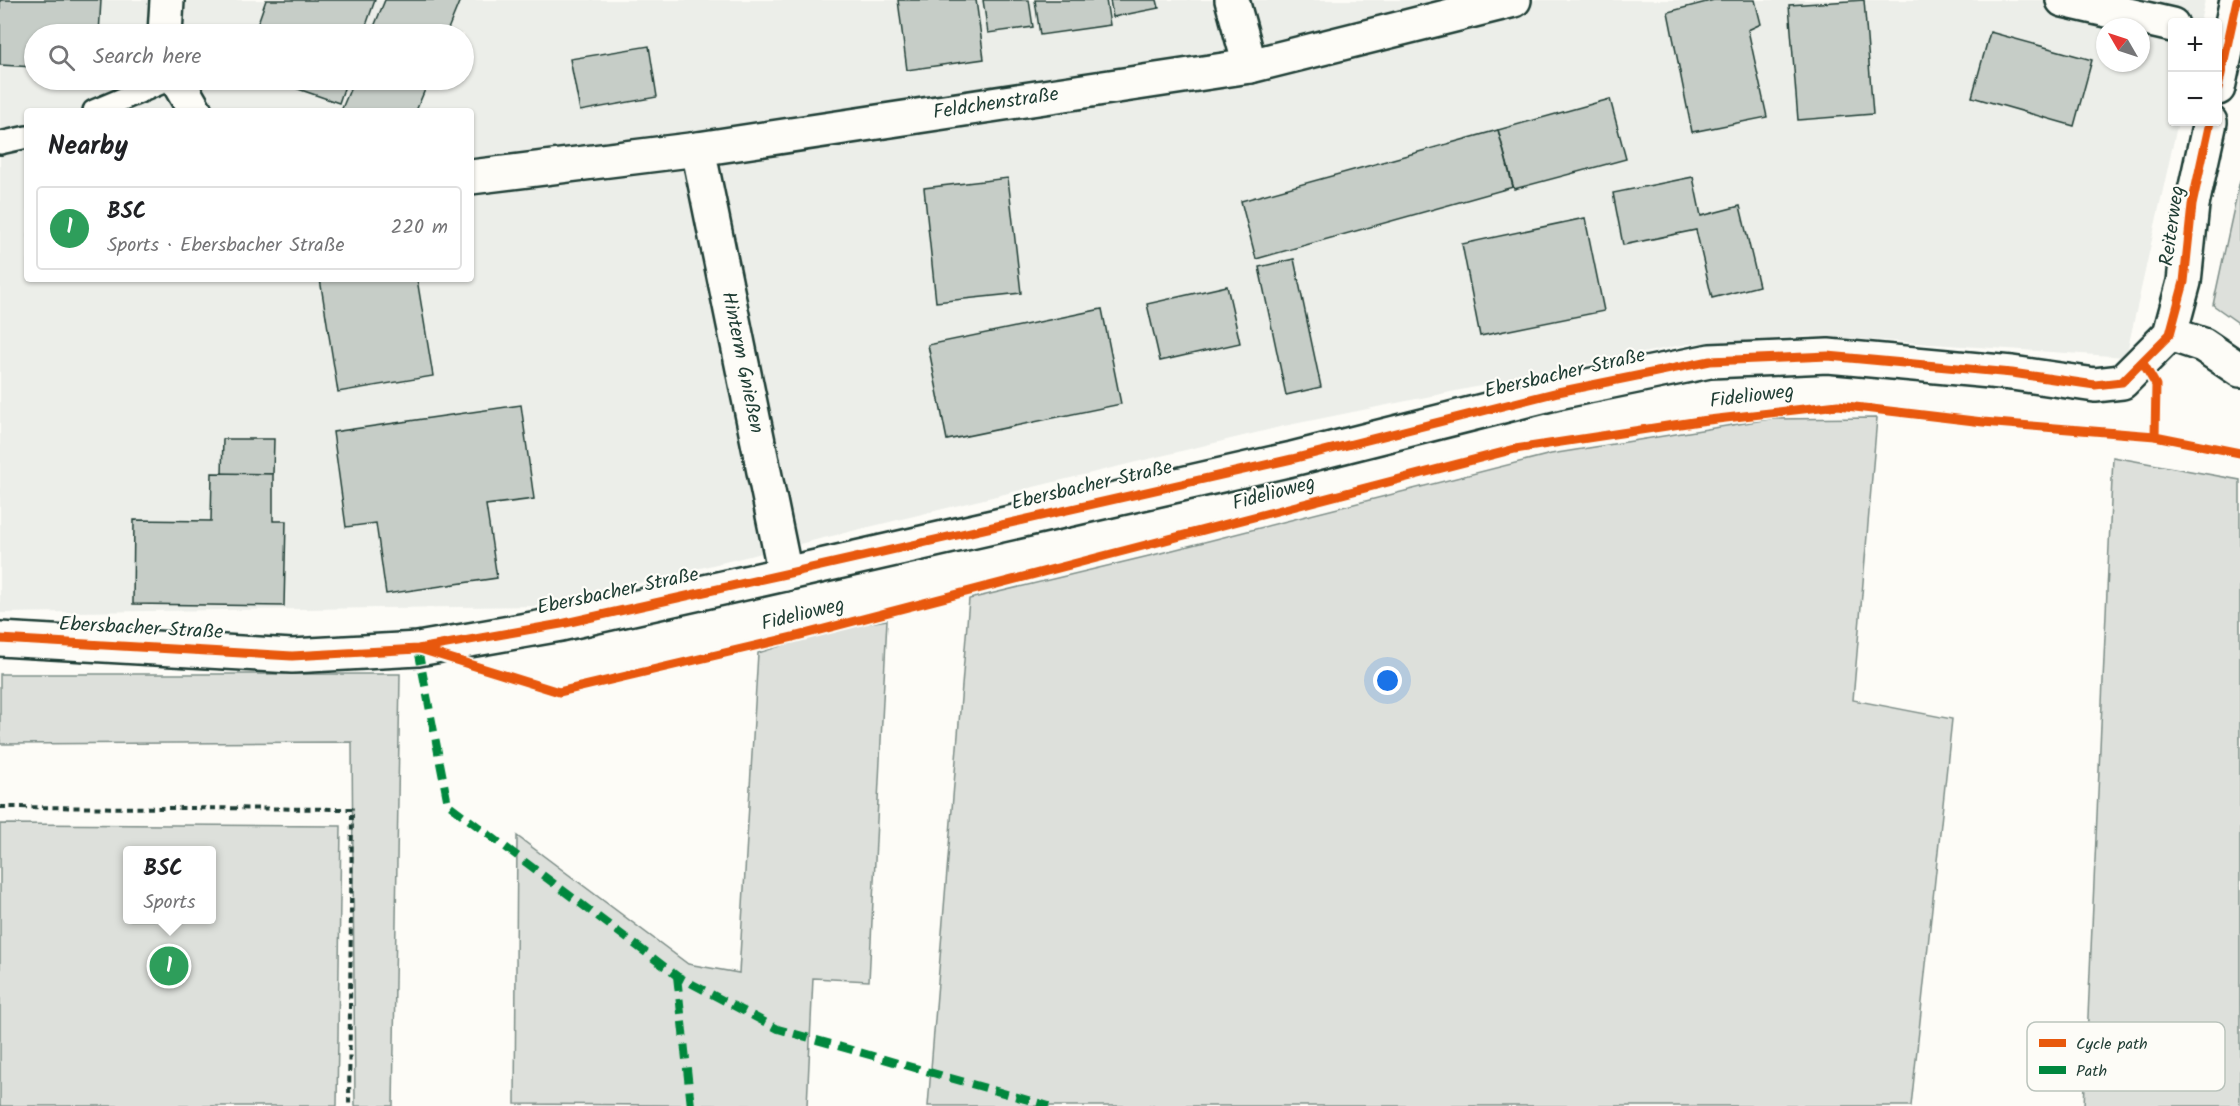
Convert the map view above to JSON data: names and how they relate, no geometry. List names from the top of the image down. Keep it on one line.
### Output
{"streets":{"street":["Feldchenstraße","Reiterweg","Hinterm Gnießen","Ebersbacher Straße"],"cycle path":["Fidelioweg"]},"crossings":[["Feldchenstraße","Hinterm Gnießen"],["Reiterweg","Ebersbacher Straße"],["Hinterm Gnießen","Ebersbacher Straße"]],"legend":["Cycle path","Path"],"north":"top left","page":{"map_buttons":["+","−"],"search":"Search here","heading":"Nearby","list":[{"mark":"1","name":"BSC","note":"Sports · Ebersbacher Straße","value":"220 m"}],"popup":["BSC","Sports"],"pins":"1"}}
